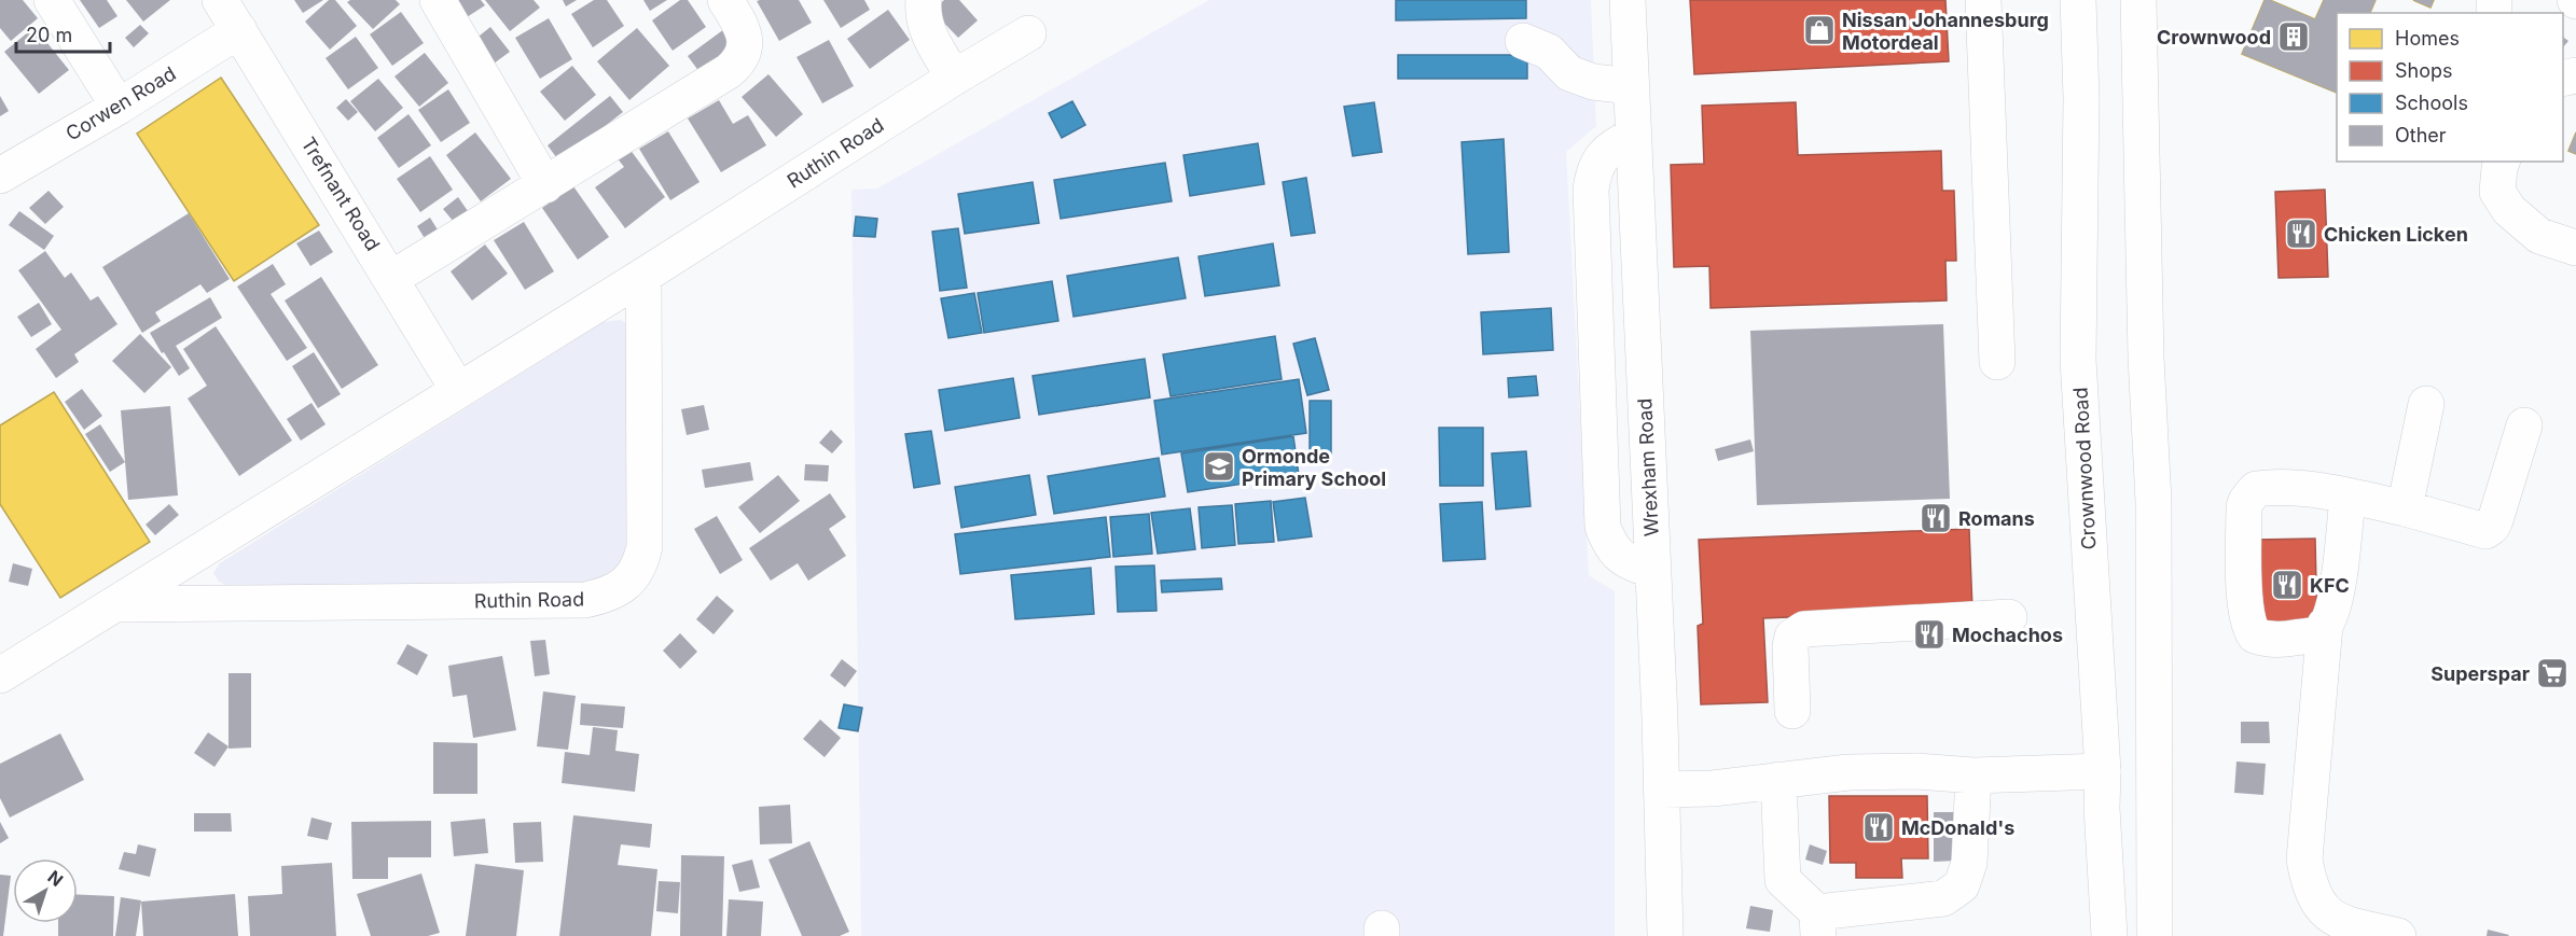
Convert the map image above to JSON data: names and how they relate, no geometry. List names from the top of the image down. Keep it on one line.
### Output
{"streets":{"street":["Corwen Road","Ruthin Road","Trefnant Road","Wrexham Road","Crownwood Road"]},"crossings":[["Corwen Road","Trefnant Road"],["Ruthin Road","Trefnant Road"]],"places":{"shop":["Nissan Johannesburg Motordeal"],"building":["Crownwood"],"restaurant":["Chicken Licken","Romans","KFC","Mochachos","McDonald's"],"school or university":["Ormonde Primary School"],"supermarket":["Superspar"]},"legend":["Homes","Shops","Schools","Other"],"scale_bar":"20 m","north":"top right"}
